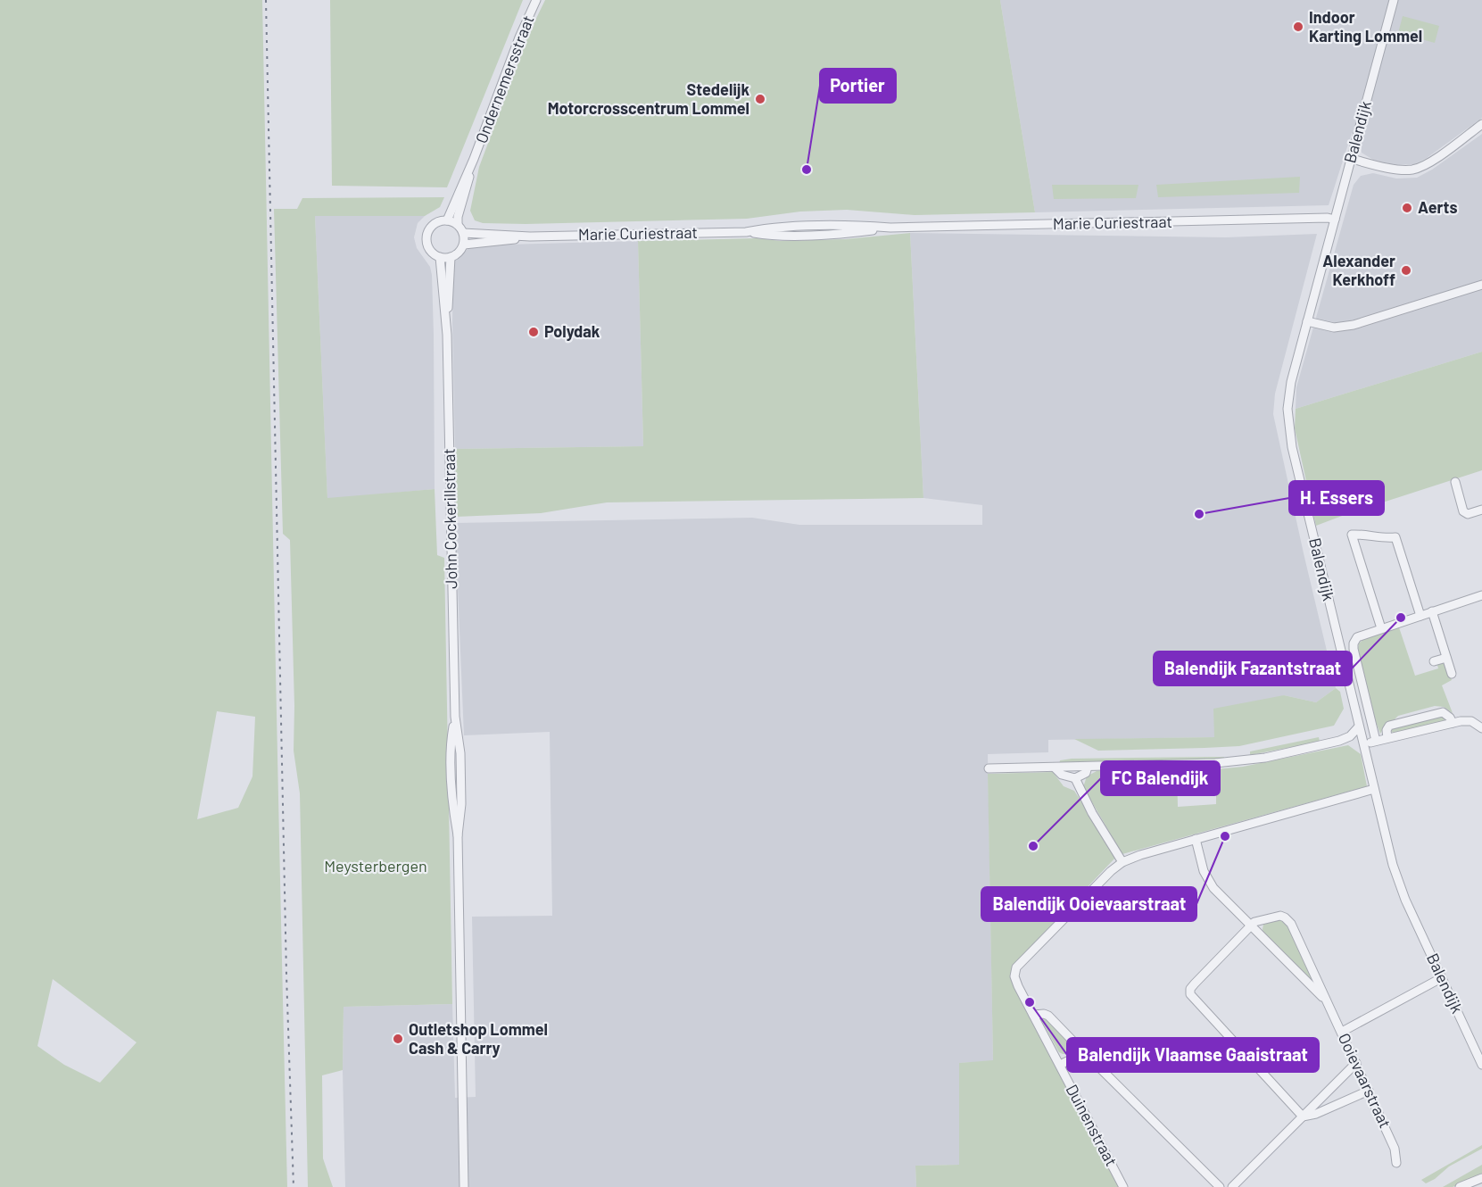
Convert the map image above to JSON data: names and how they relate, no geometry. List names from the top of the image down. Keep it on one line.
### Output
{"streets":{"street":["Ondernemersstraat","Balendijk","Marie Curiestraat","John Cockerillstraat","Ooievaarstraat","Duinenstraat"]},"crossings":[["Ondernemersstraat","John Cockerillstraat"],["Balendijk","Marie Curiestraat"],["Balendijk","Duinenstraat"],["Ooievaarstraat","Duinenstraat"]],"parks":["Meysterbergen"],"places":["Indoor Karting Lommel","Stedelijk Motorcrosscentrum Lommel","Portier","Aerts","Alexander Kerkhoff","Polydak","H. Essers","Balendijk Fazantstraat","Balendijk Ooievaarstraat","FC Balendijk","Balendijk Vlaamse Gaaistraat","Outletshop Lommel Cash & Carry"]}
